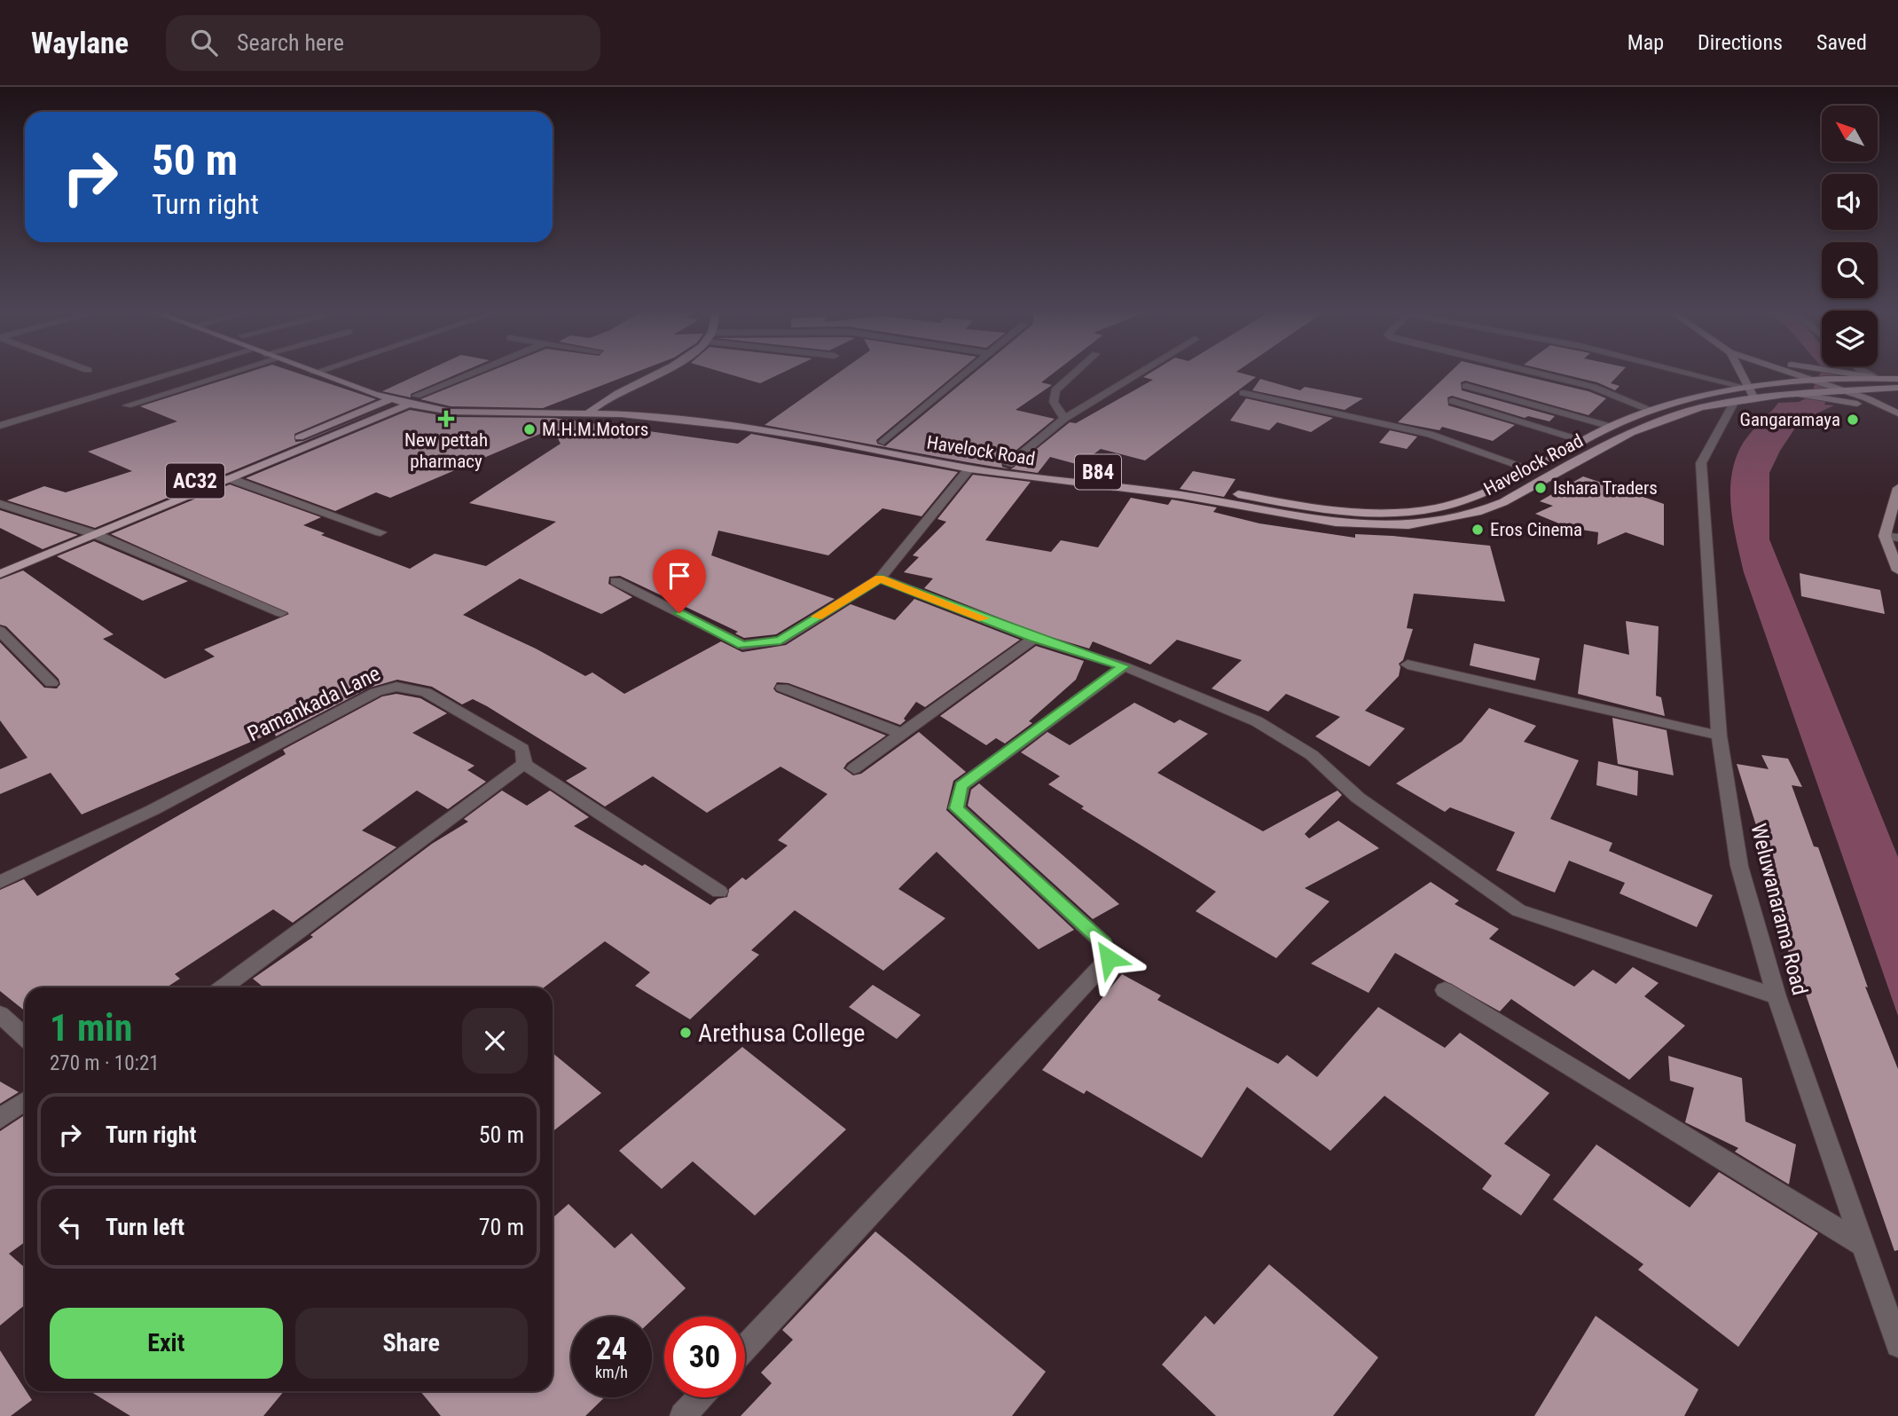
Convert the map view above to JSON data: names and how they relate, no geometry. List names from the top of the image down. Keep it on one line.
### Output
{"streets":{"main road":["Havelock Road","B84","AC32"],"street":["Pamankada Lane","Weluwanarama Road"]},"crossings":[["Havelock Road","B84"],["Havelock Road","AC32"],["Havelock Road","Weluwanarama Road"]],"places":{"health":["New pettah pharmacy"],"other":["Gangaramaya","M.H.M.Motors","Ishara Traders","Eros Cinema","Arethusa College"]},"north":"top left","page":{"header":"Waylane","search":"Search here","nav":["Map","Directions","Saved"],"turn":["50 m","Turn right"],"heading":["1 min","270 m · 10:21"],"list":[{"name":"Turn right","value":"50 m"},{"name":"Turn left","value":"70 m"}],"buttons":["Exit","Share"],"speed":"24 km/h","limit":"30"}}
